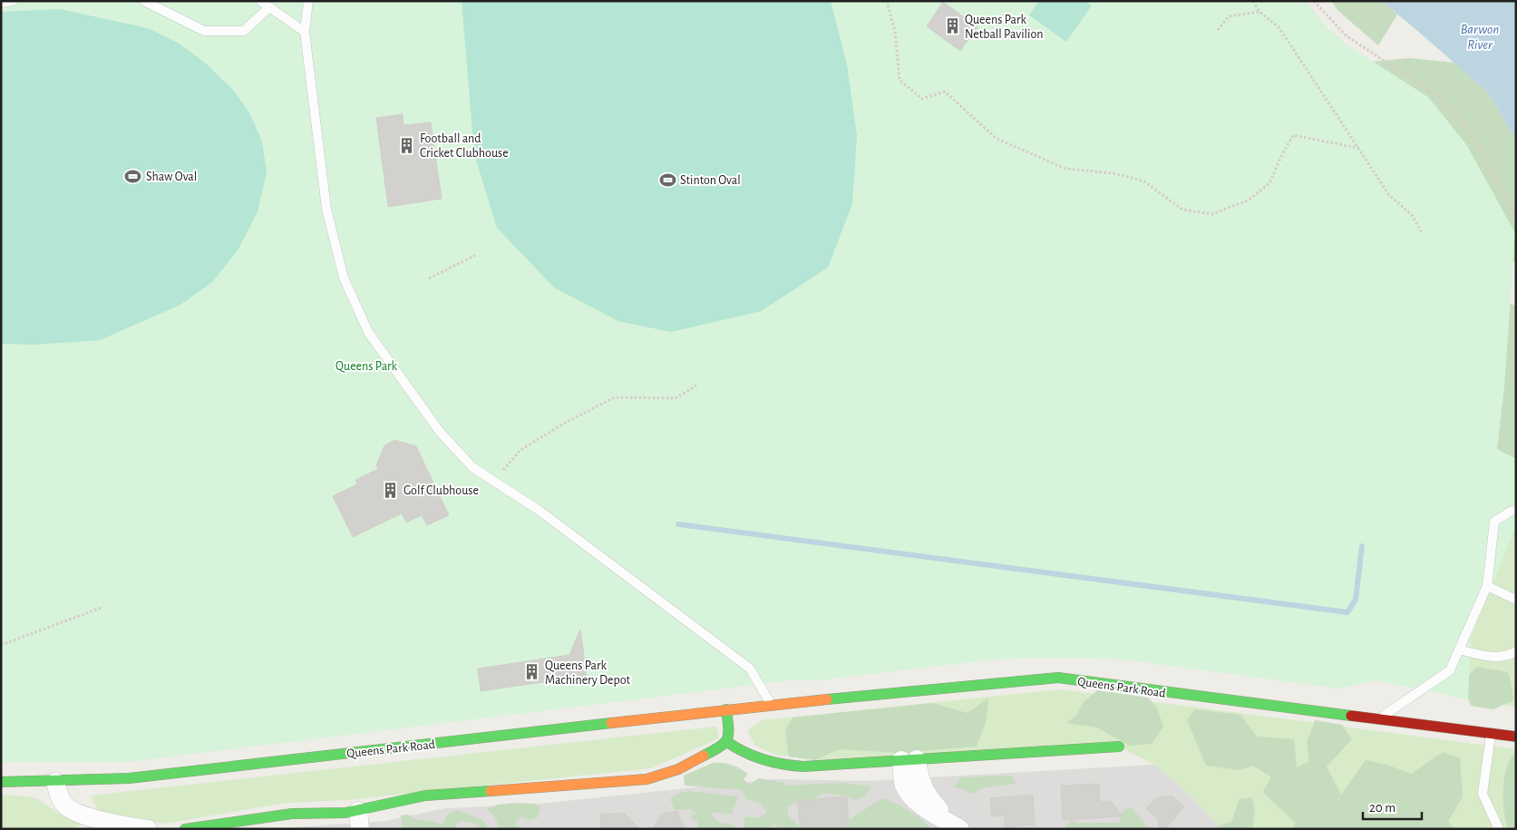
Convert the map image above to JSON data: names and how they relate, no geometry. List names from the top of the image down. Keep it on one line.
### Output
{"streets":{"main road":["Queens Park Road"]},"water":["Barwon River"],"parks":["Queens Park"],"places":{"building":["Queens Park Netball Pavilion","Football and Cricket Clubhouse","Golf Clubhouse","Queens Park Machinery Depot"],"sports":["Shaw Oval","Stinton Oval"]},"scale_bar":"20 m"}
